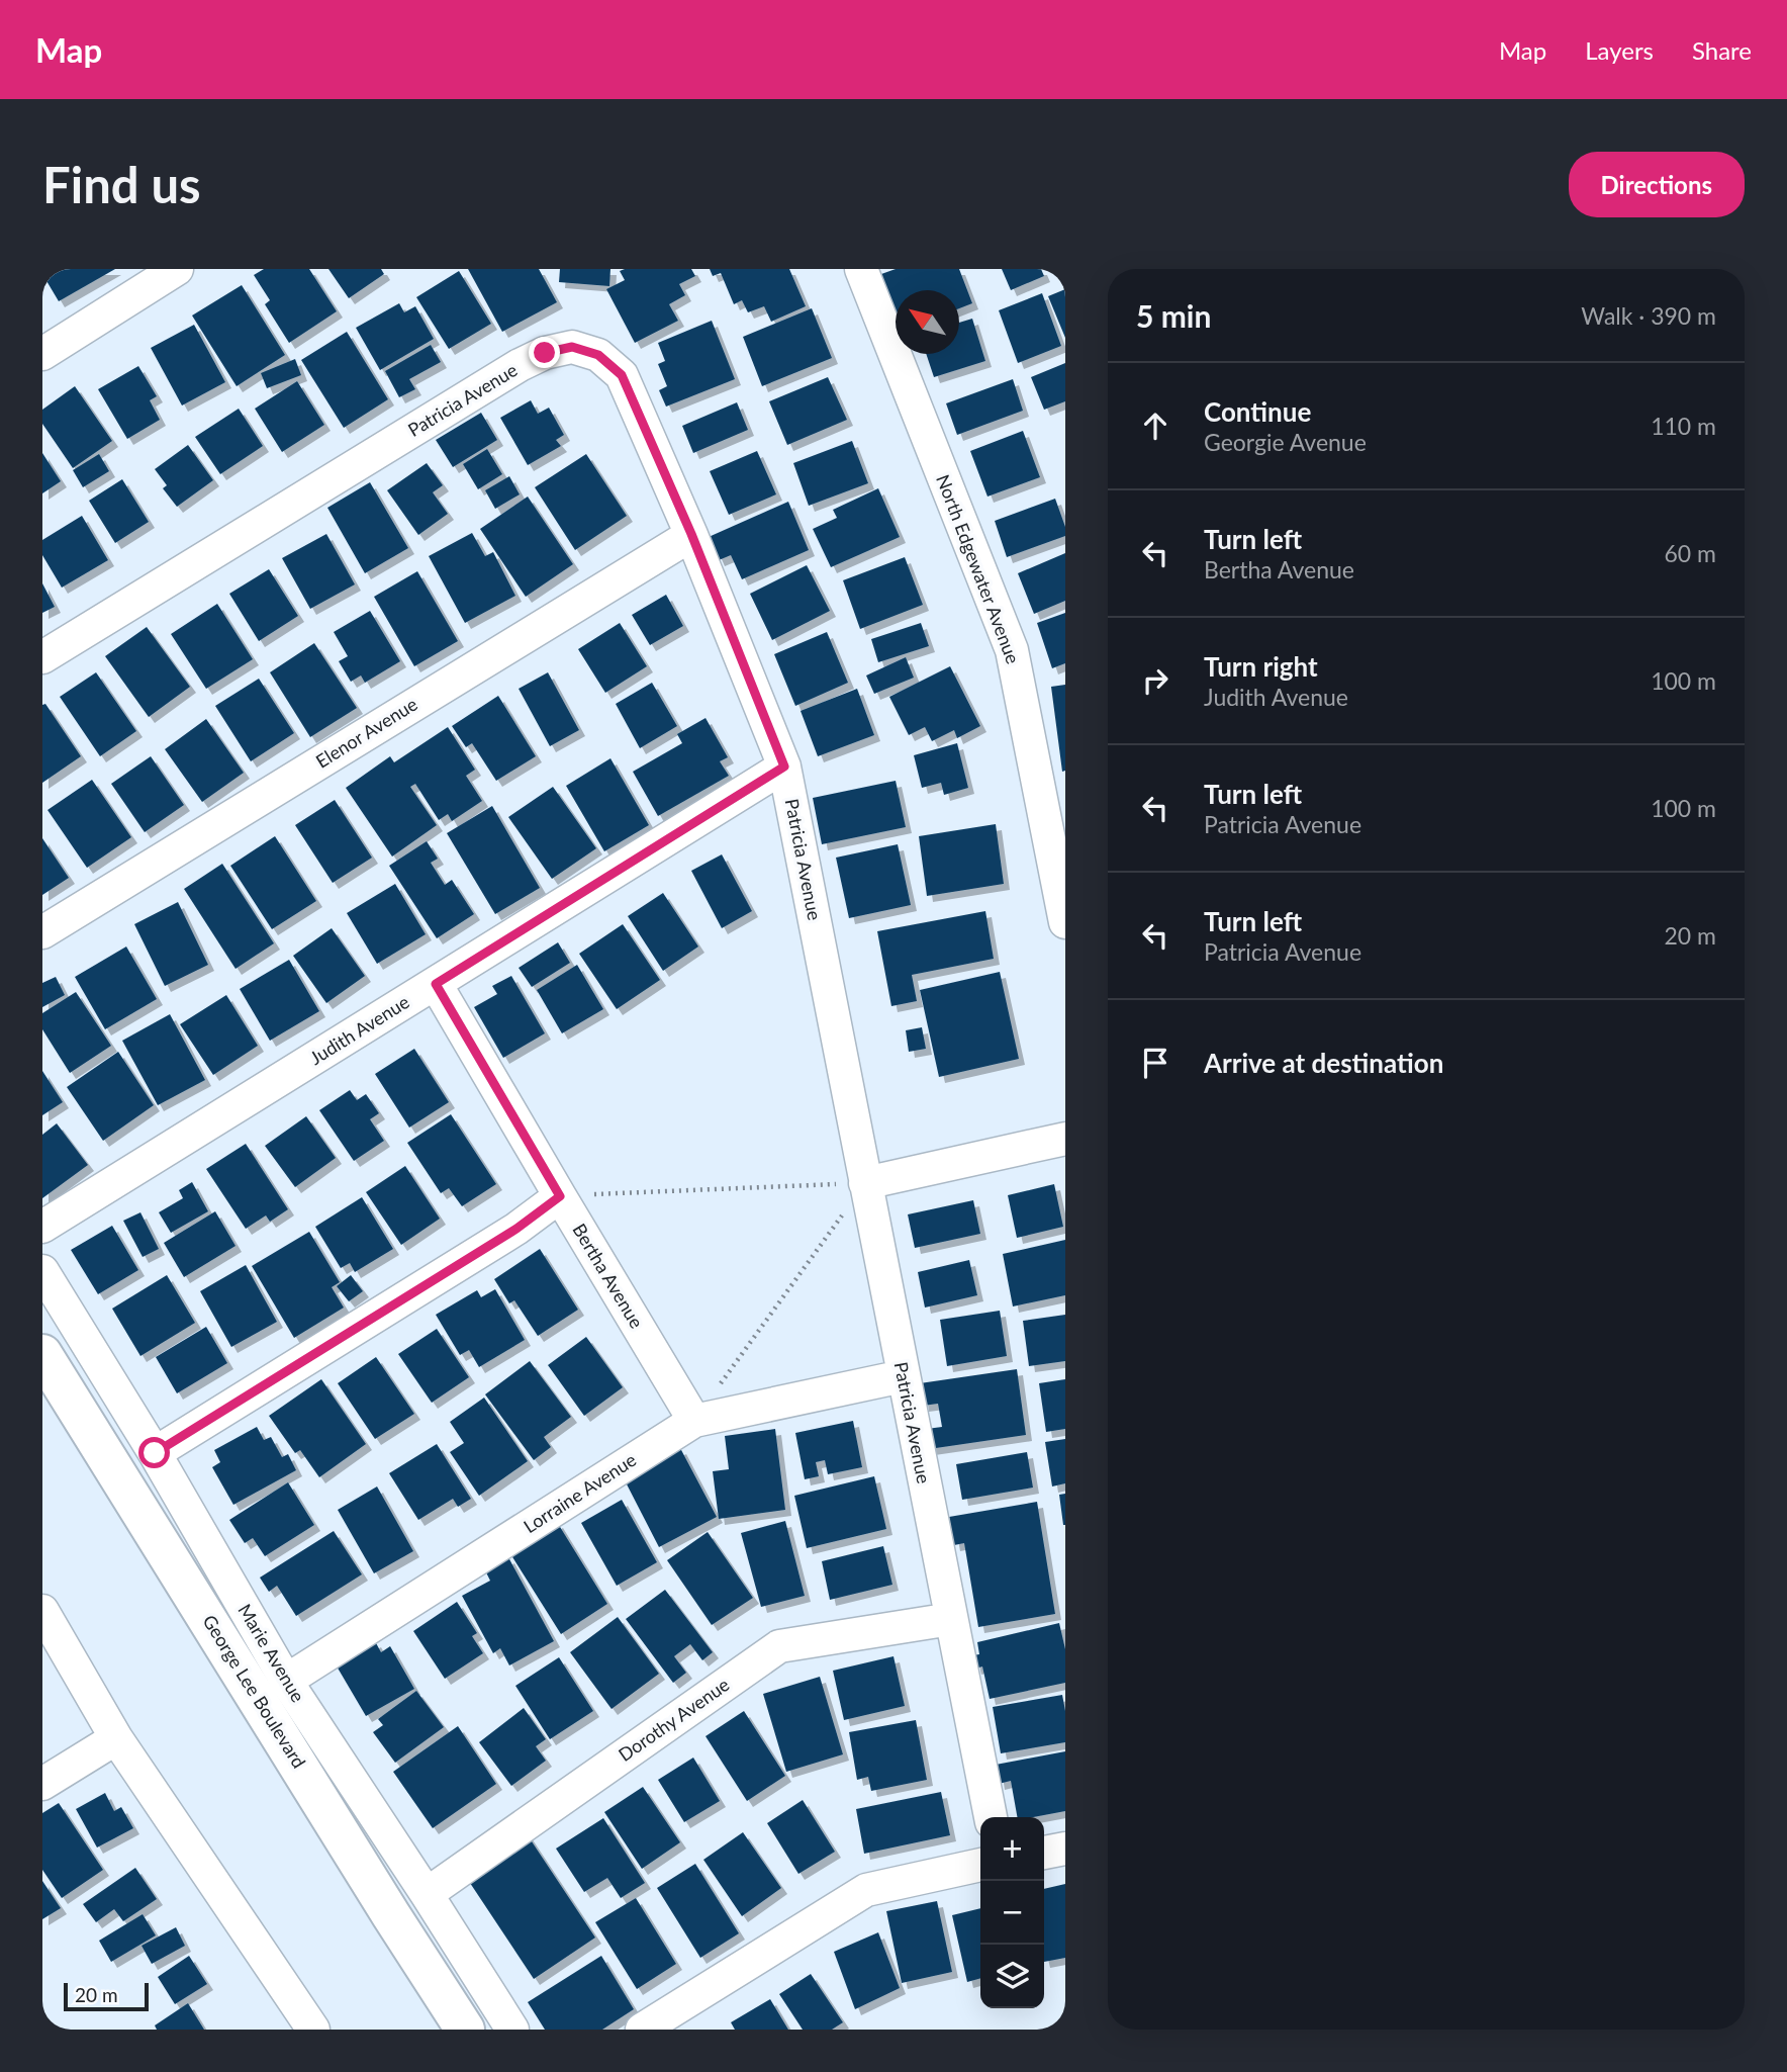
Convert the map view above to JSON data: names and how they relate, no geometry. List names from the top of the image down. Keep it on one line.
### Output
{"streets":{"main road":["George Lee Boulevard"],"street":["Patricia Avenue","North Edgewater Avenue","Elenor Avenue","Judith Avenue","Bertha Avenue","Lorraine Avenue","Marie Avenue","Dorothy Avenue"]},"crossings":[["Patricia Avenue","Elenor Avenue"],["Patricia Avenue","Judith Avenue"],["Patricia Avenue","Lorraine Avenue"],["Patricia Avenue","Dorothy Avenue"],["Judith Avenue","Bertha Avenue"],["Bertha Avenue","Lorraine Avenue"],["Lorraine Avenue","Marie Avenue"],["Marie Avenue","Dorothy Avenue"]],"scale_bar":"20 m","north":"top left","page":{"header":"Map","nav":["Map","Layers","Share"],"buttons":"Directions","title":"Find us","heading":["5 min","Walk · 390 m"],"list":[["Continue","Georgie Avenue","110 m"],["Turn left","Bertha Avenue","60 m"],["Turn right","Judith Avenue","100 m"],["Turn left","Patricia Avenue","100 m"],["Turn left","Patricia Avenue","20 m"],"Arrive at destination"],"map_buttons":["+","−"],"scale":"20 m"}}
